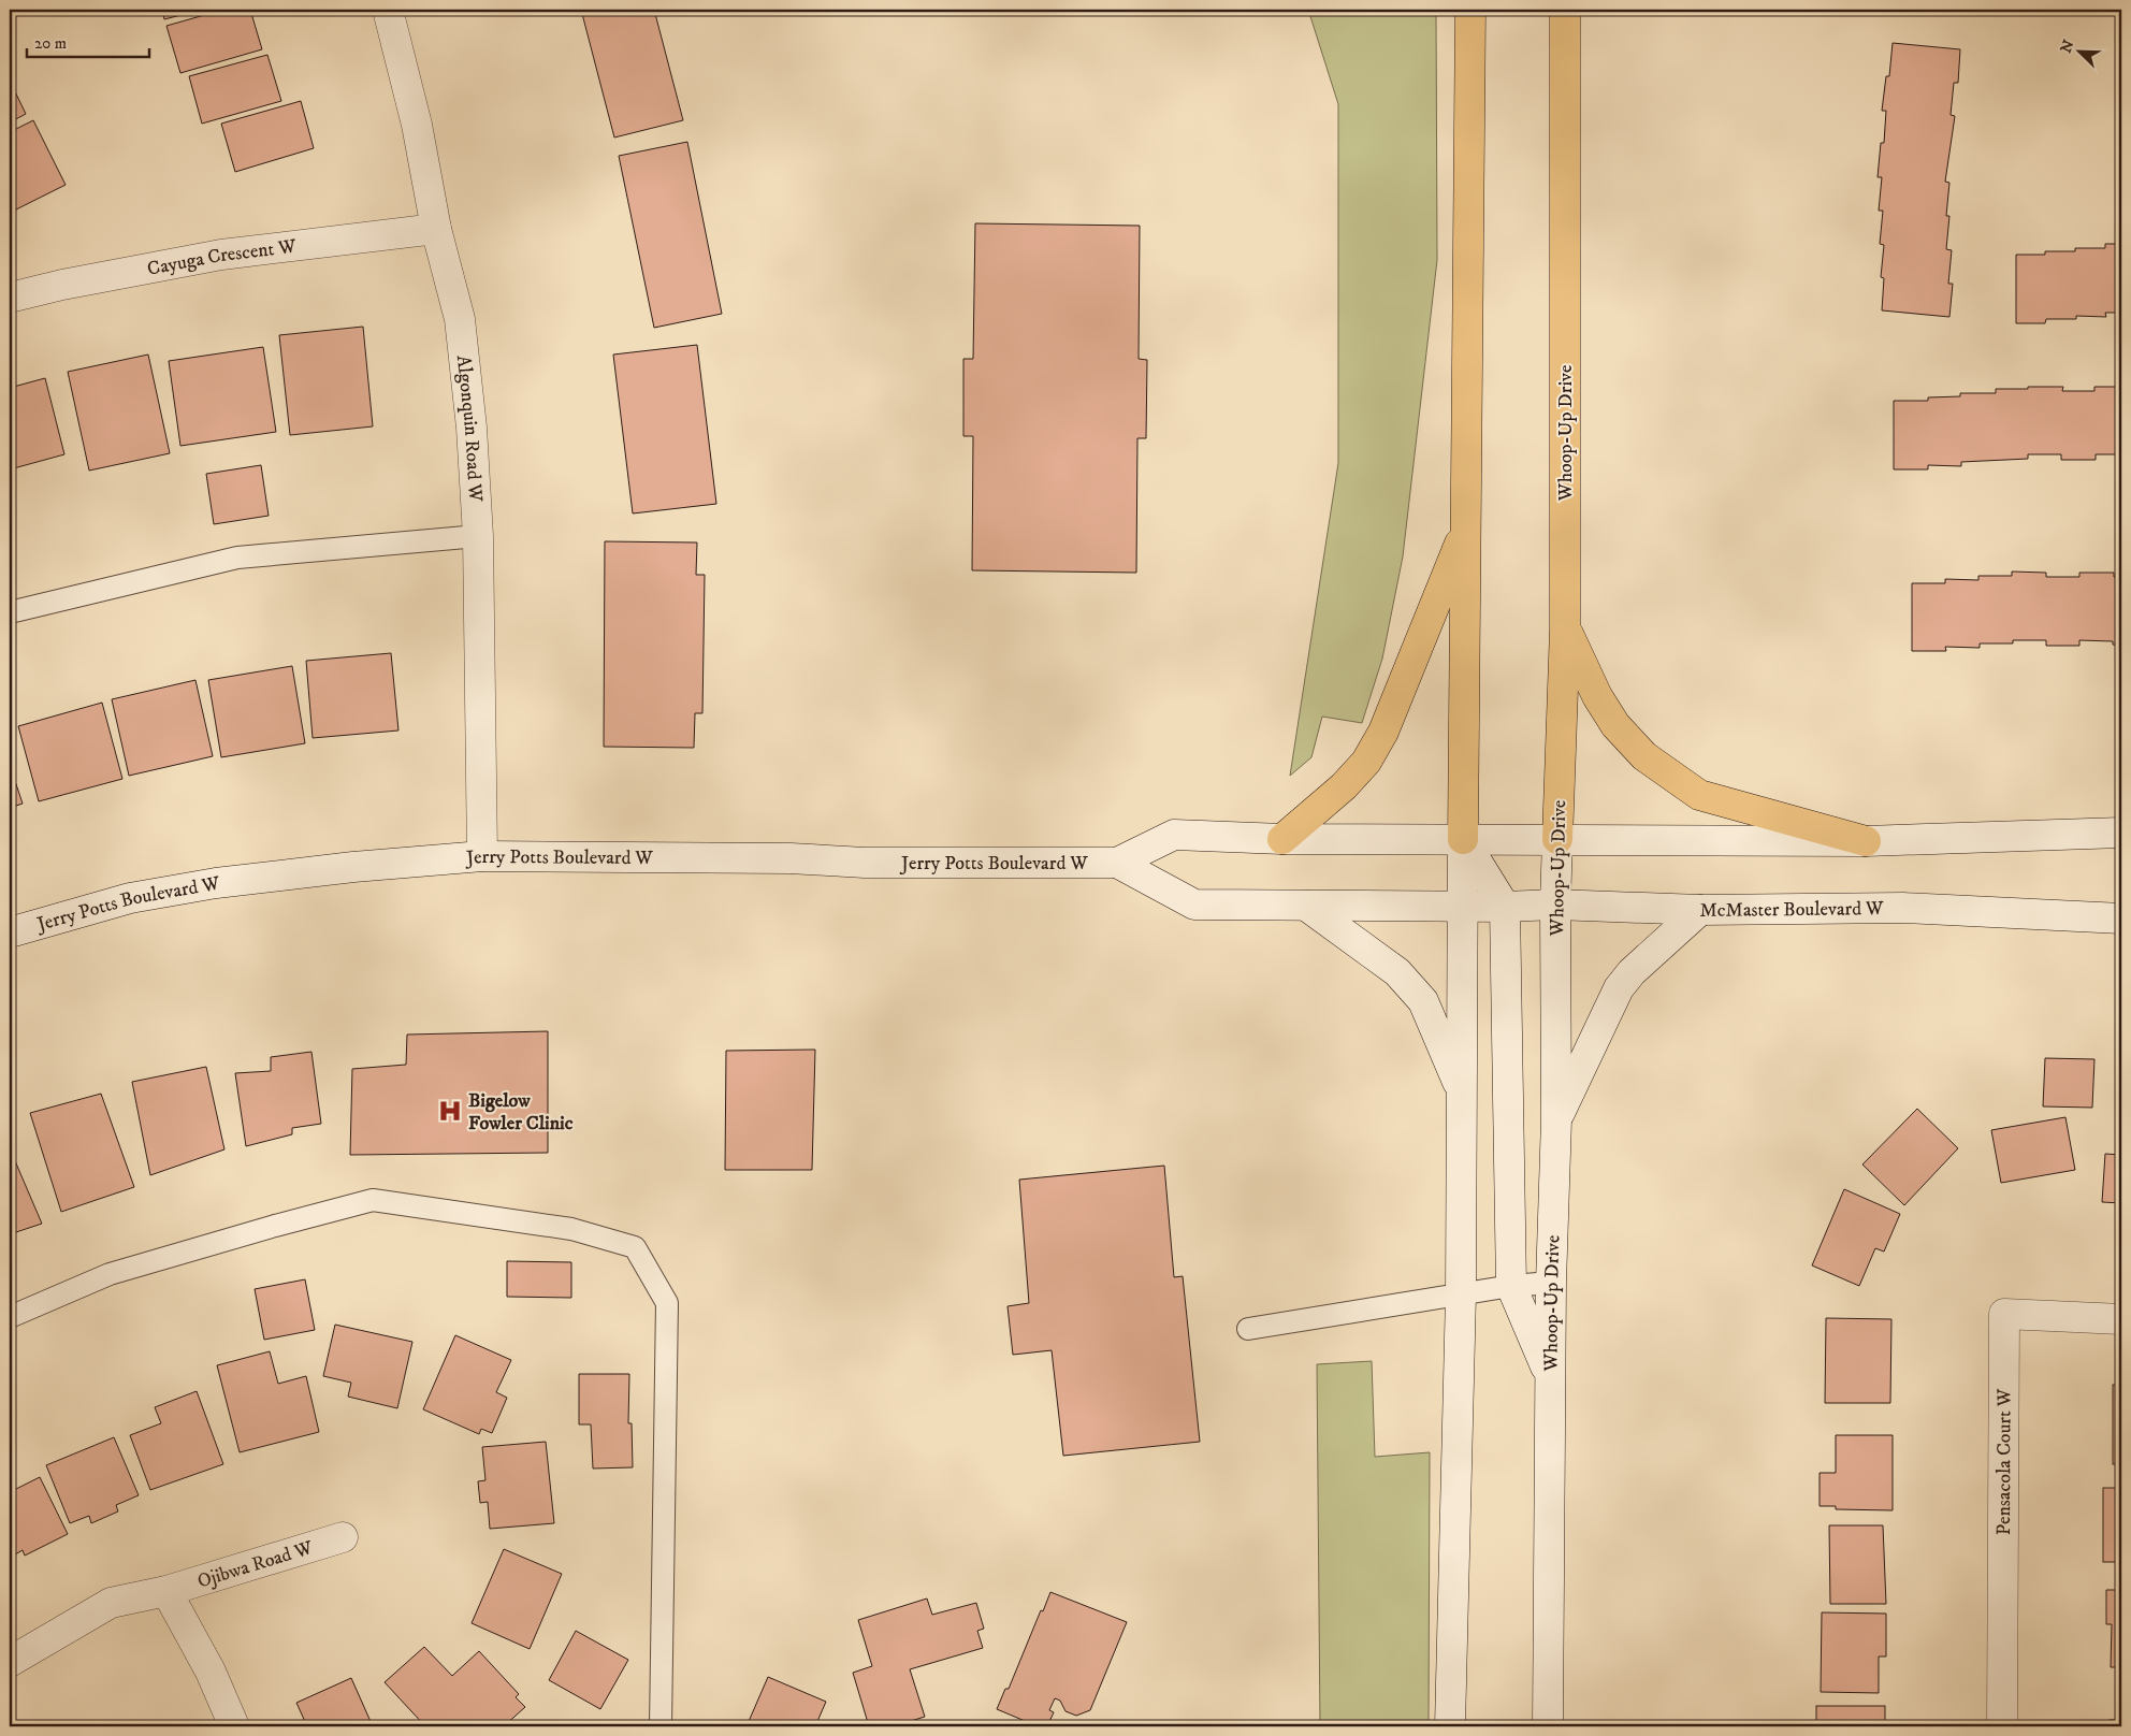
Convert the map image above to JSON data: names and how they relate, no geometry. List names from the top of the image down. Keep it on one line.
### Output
{"streets":{"highway":["Whoop-Up Drive"],"street":["Cayuga Crescent W","Algonquin Road W","Jerry Potts Boulevard W","McMaster Boulevard W","Pensacola Court W","Ojibwa Road W"]},"crossings":[["Cayuga Crescent W","Algonquin Road W"],["Algonquin Road W","Jerry Potts Boulevard W"],["Whoop-Up Drive","McMaster Boulevard W"],["Jerry Potts Boulevard W","McMaster Boulevard W"]],"places":{"hospital":["Bigelow Fowler Clinic"]},"scale_bar":"20 m","north":"top left"}
